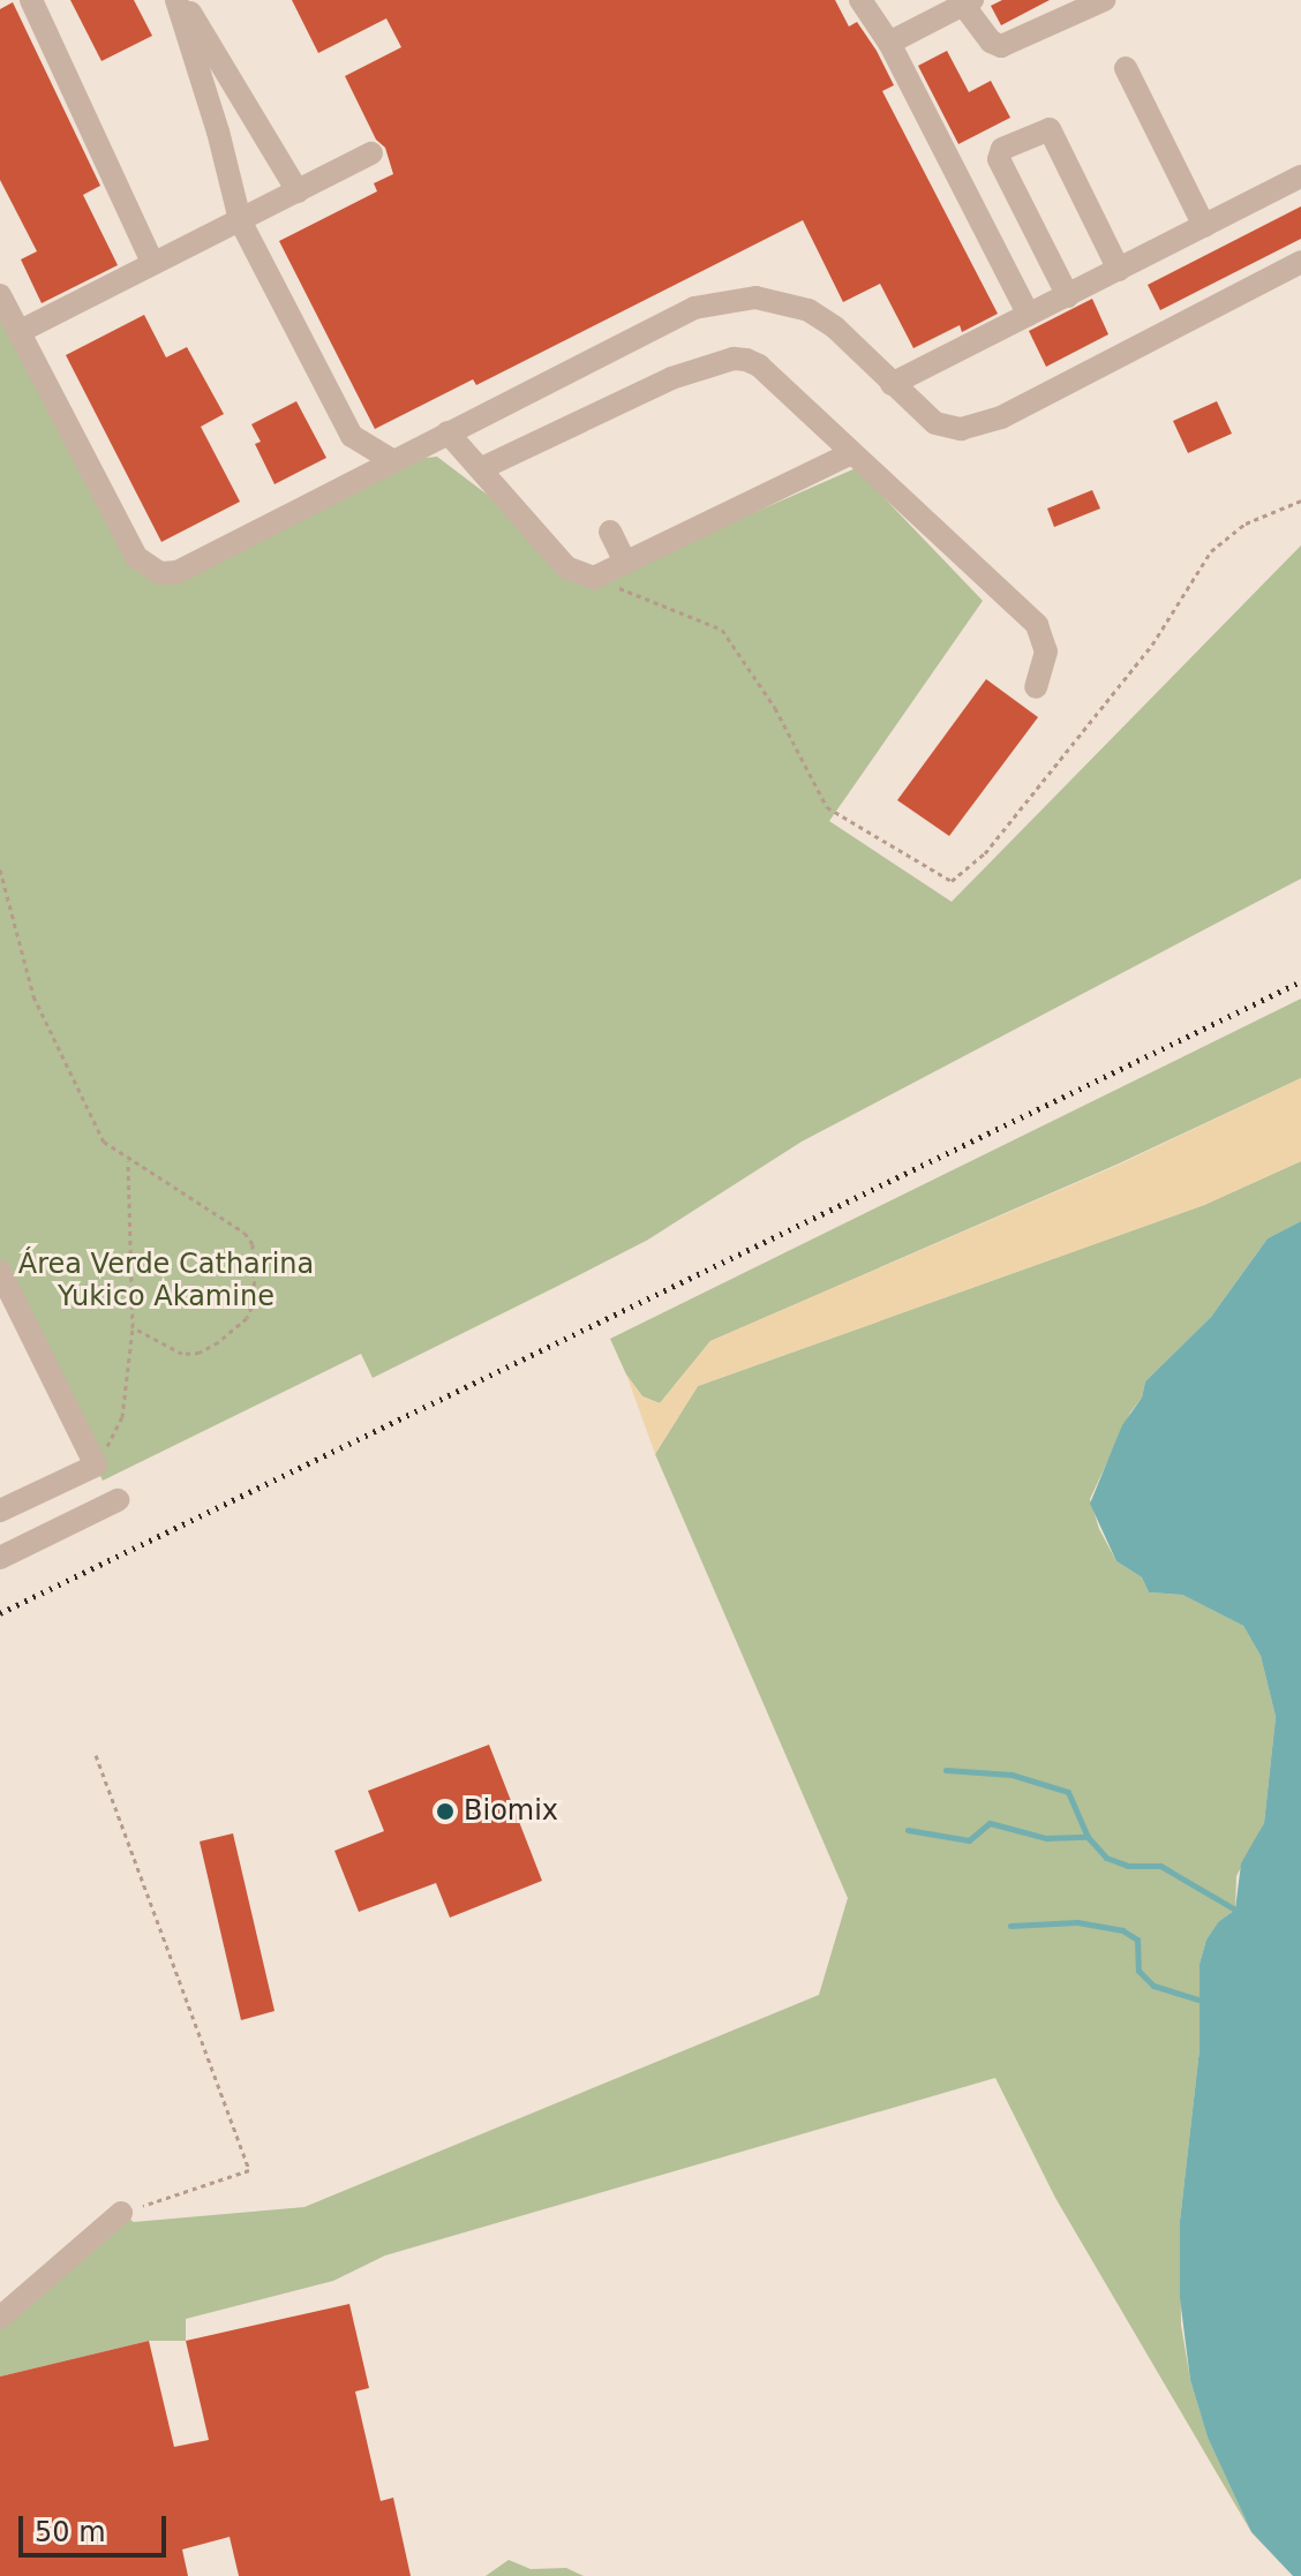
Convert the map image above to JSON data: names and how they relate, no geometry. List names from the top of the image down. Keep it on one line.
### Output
{"parks":["Área Verde Catharina Yukico Akamine"],"places":["Biomix"],"scale_bar":"50 m"}
